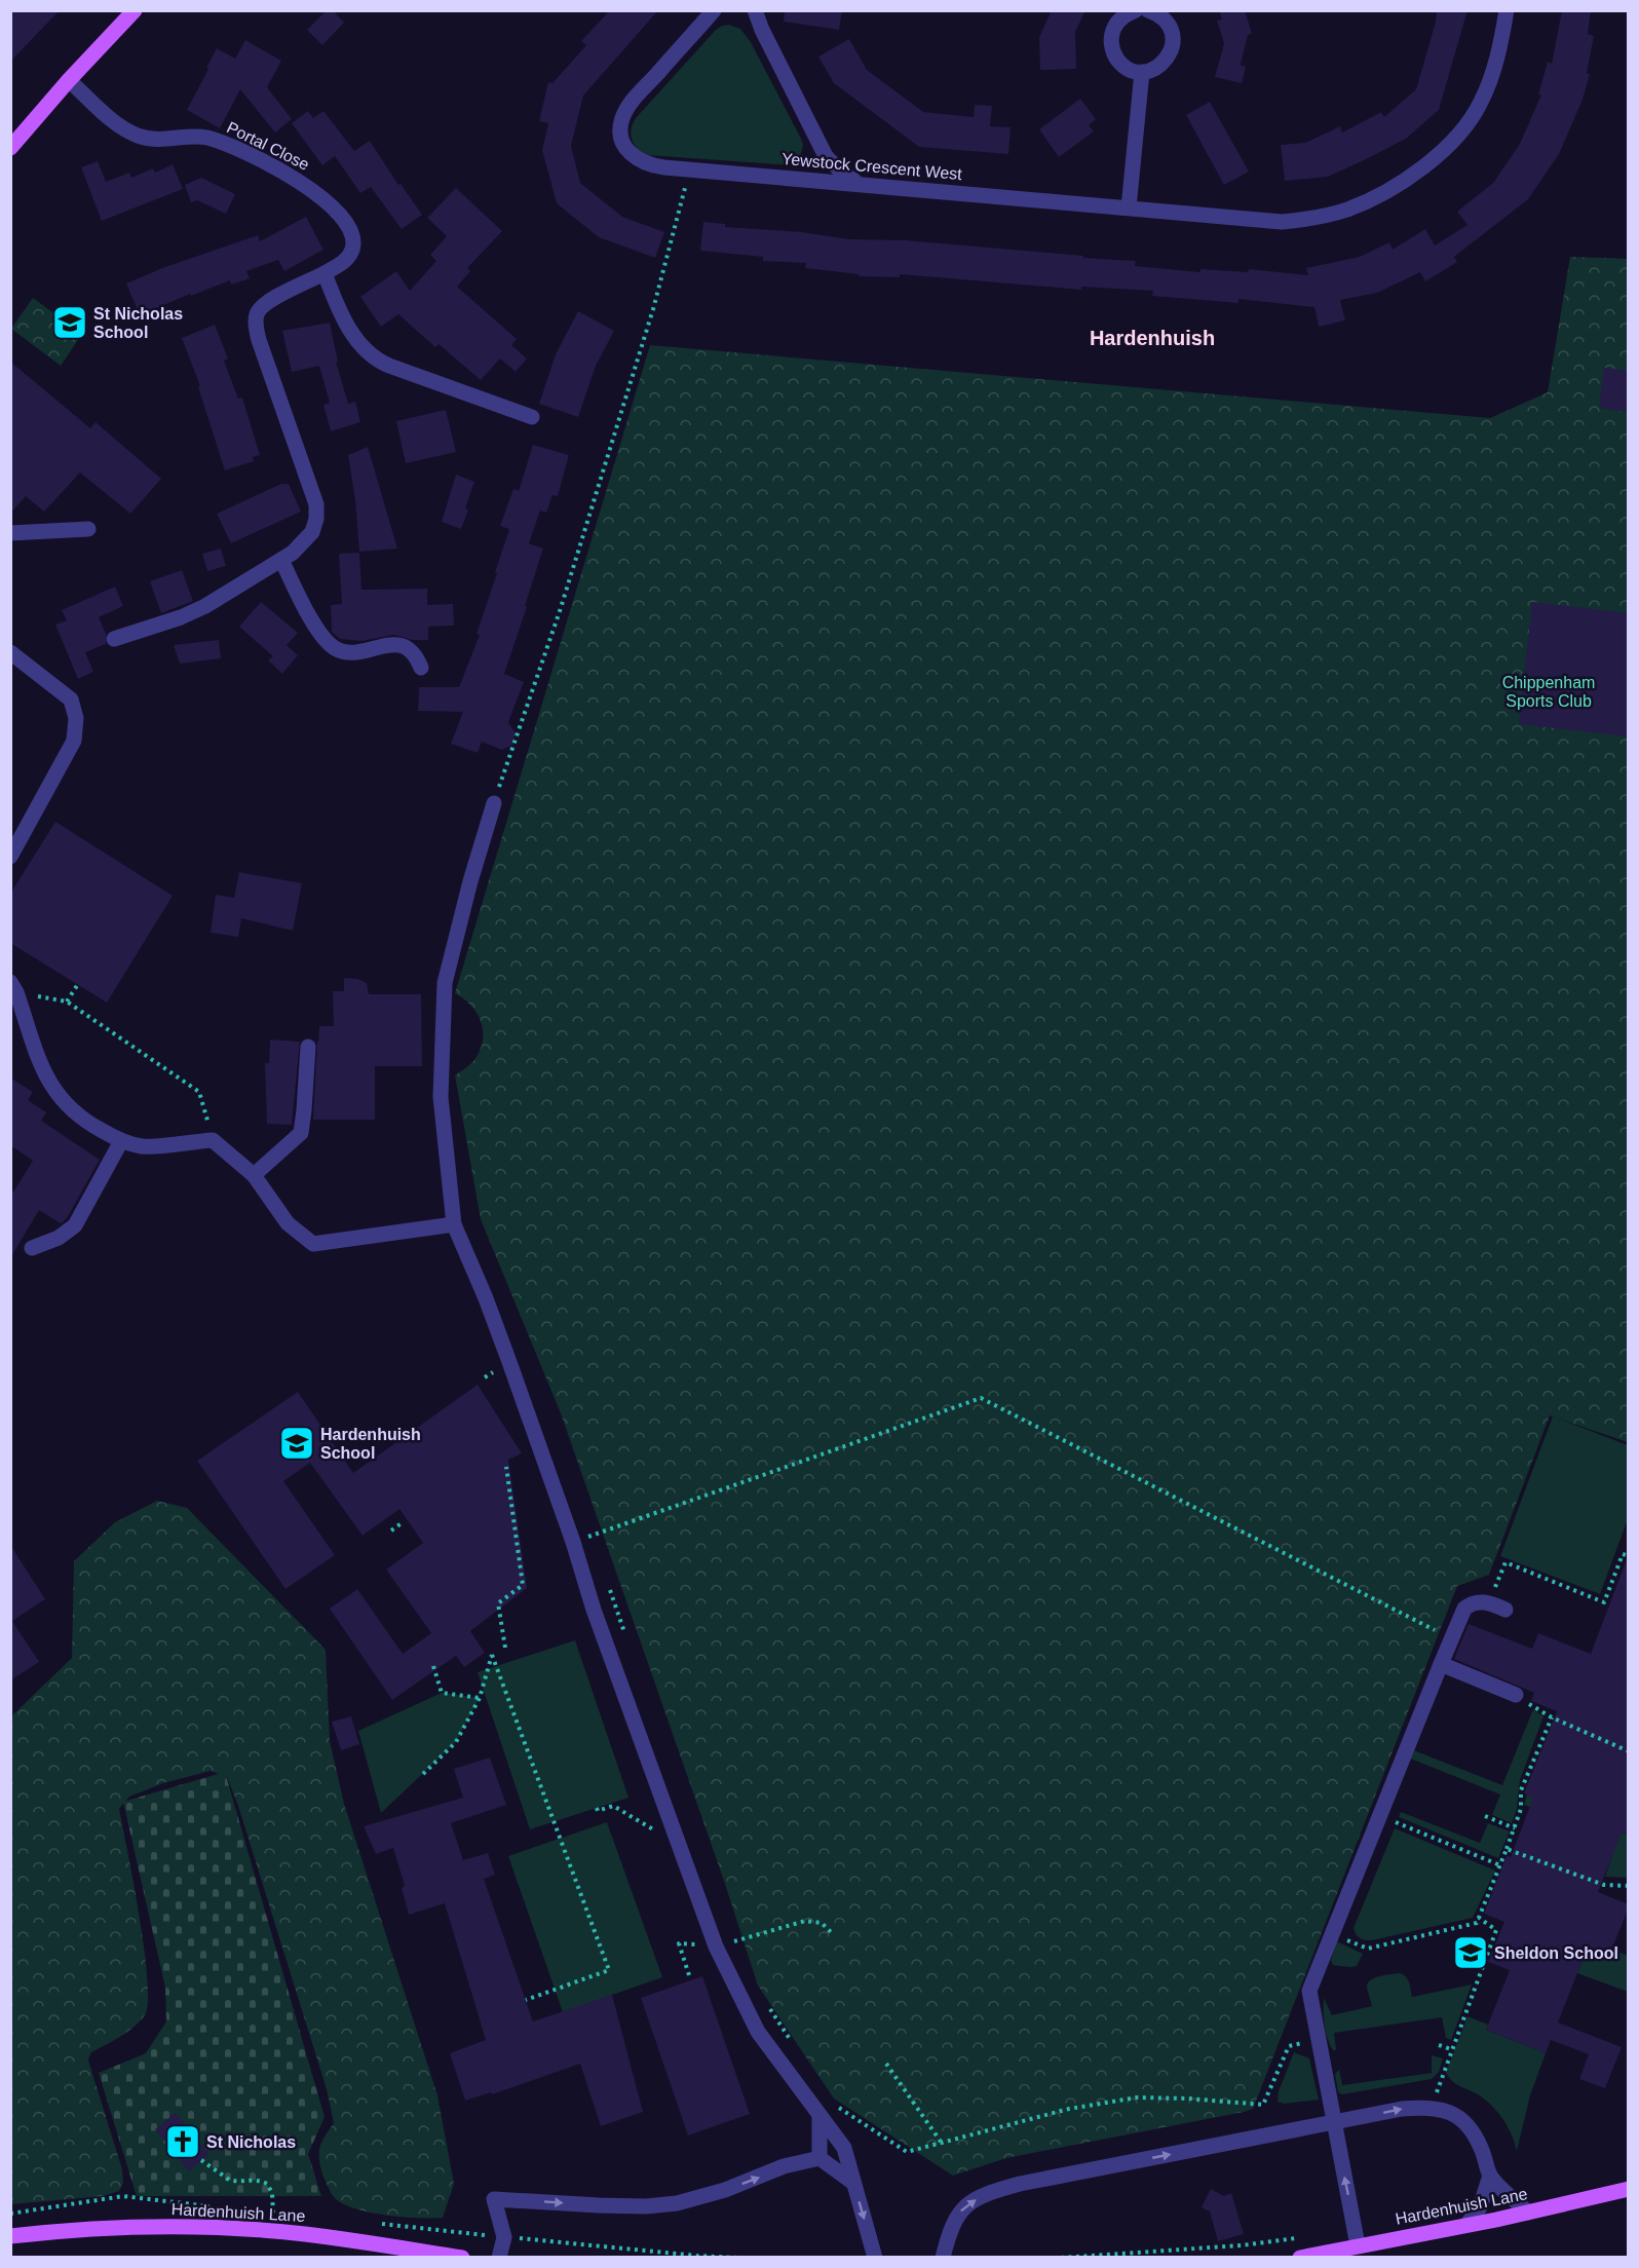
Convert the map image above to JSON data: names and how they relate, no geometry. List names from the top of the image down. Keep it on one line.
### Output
{"streets":{"main road":["Hardenhuish Lane"],"street":["Portal Close","Yewstock Crescent West"]},"districts":["Hardenhuish"],"parks":["Chippenham Sports Club"],"places":{"school or university":["St Nicholas School","Hardenhuish School","Sheldon School"],"church":["St Nicholas"]}}
